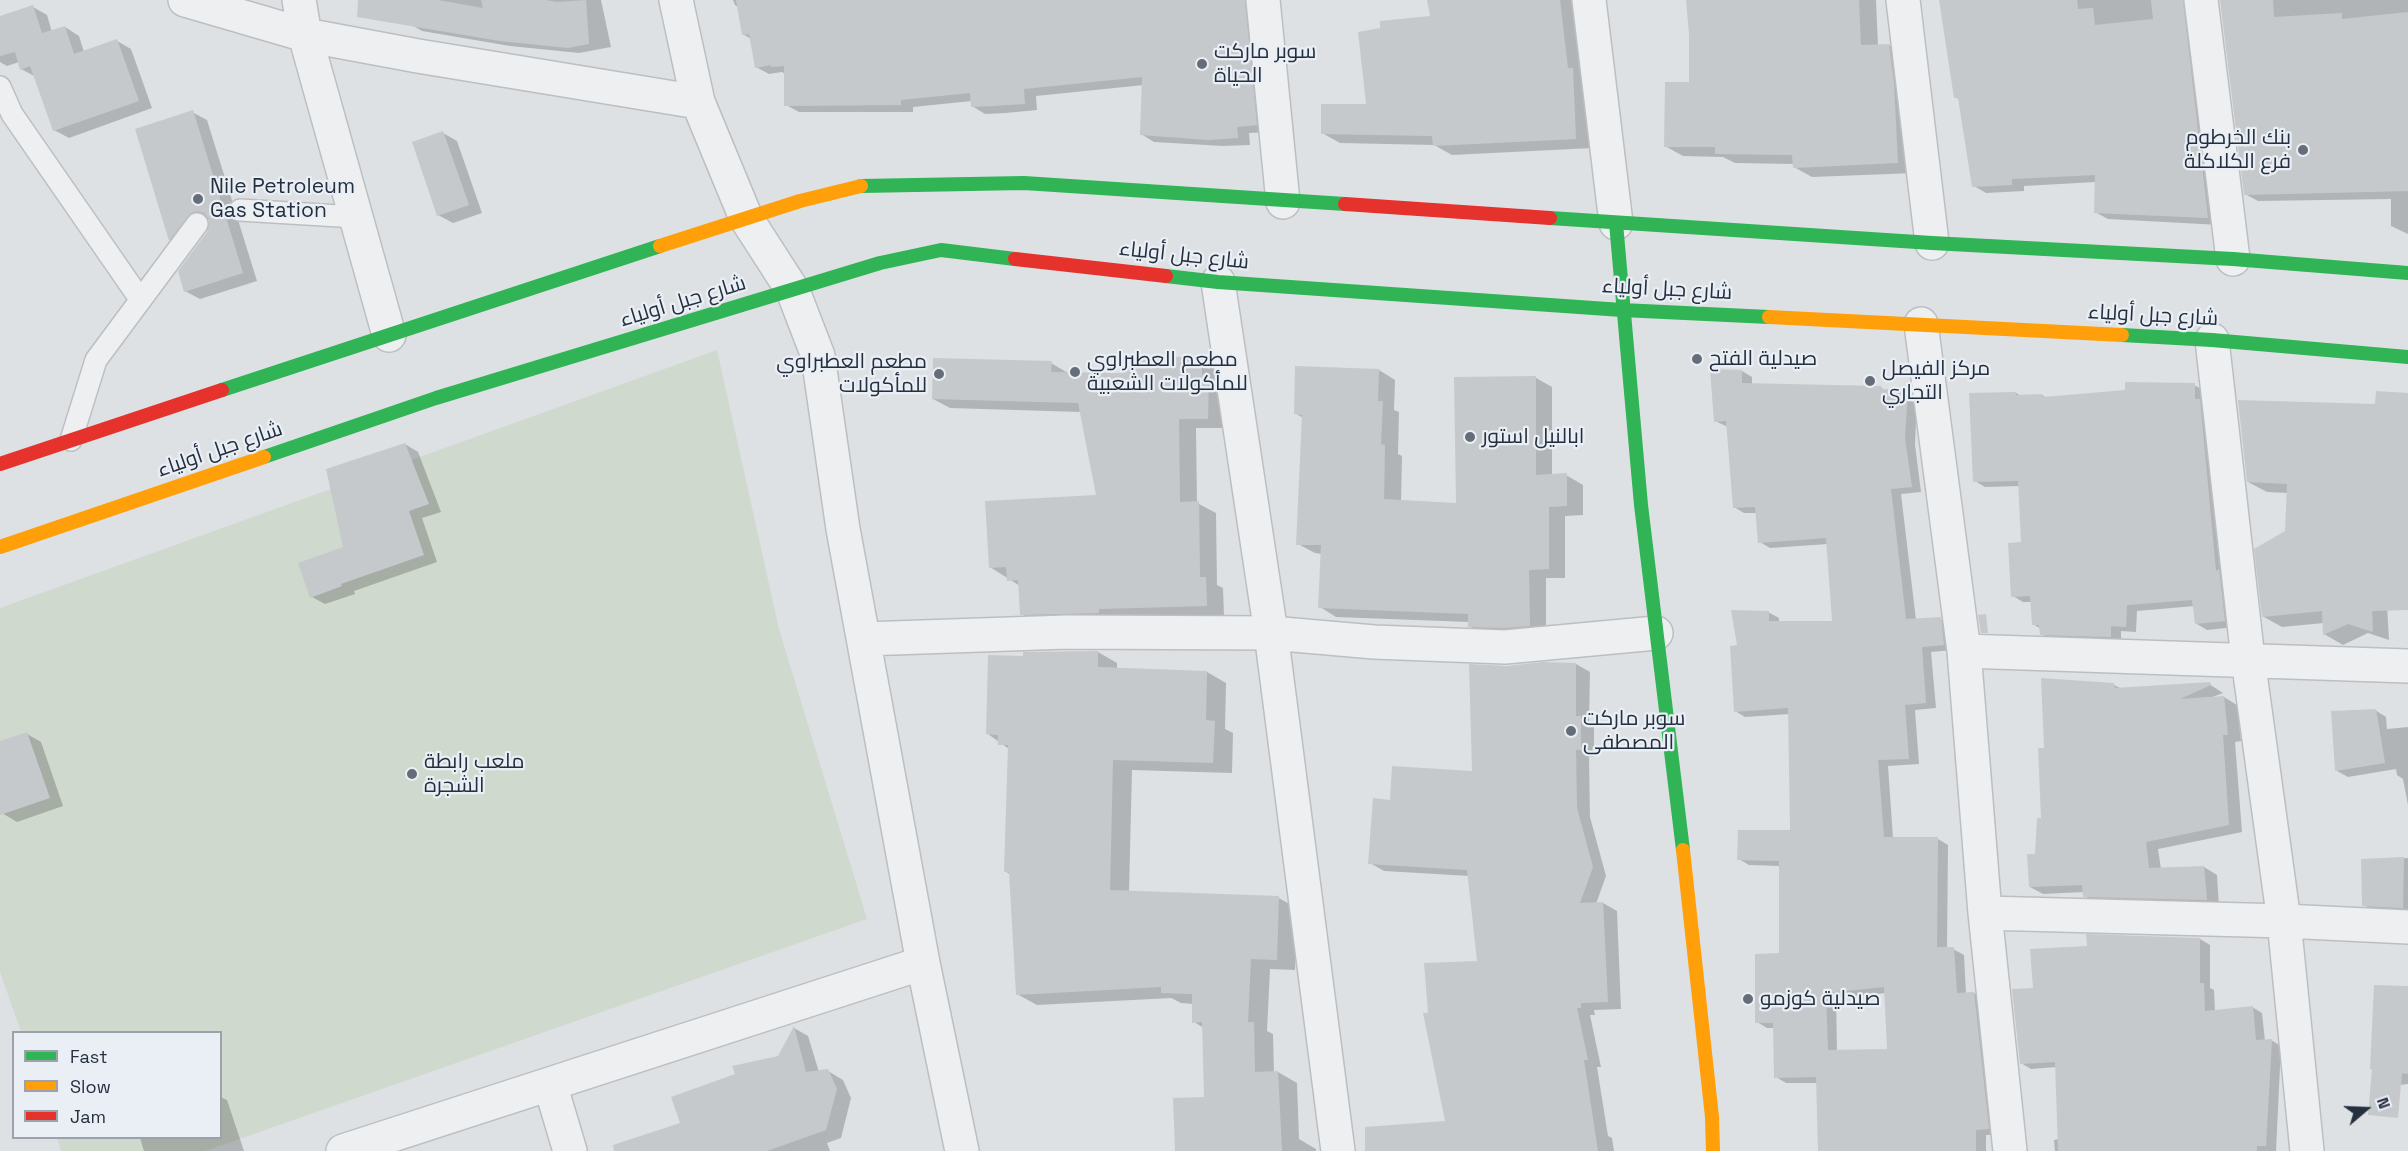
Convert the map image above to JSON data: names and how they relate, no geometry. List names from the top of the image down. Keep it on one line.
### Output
{"streets":{"main road":["شارع جبل أولياء"]},"places":["سوبر ماركت الحياة","بنك الخرطوم فرع الكلاكلة","Nile Petroleum Gas Station","صيدلية الفتح","مطعم العطبراوي للمأكولات الشعبية","مطعم العطبراوي للمأكولات","مركز الفيصل التجاري","ابالنيل استور","سوبر ماركت المصطفى","ملعب رابطة الشجرة","صيدلية كوزمو"],"legend":["Fast","Slow","Jam"],"north":"right"}
